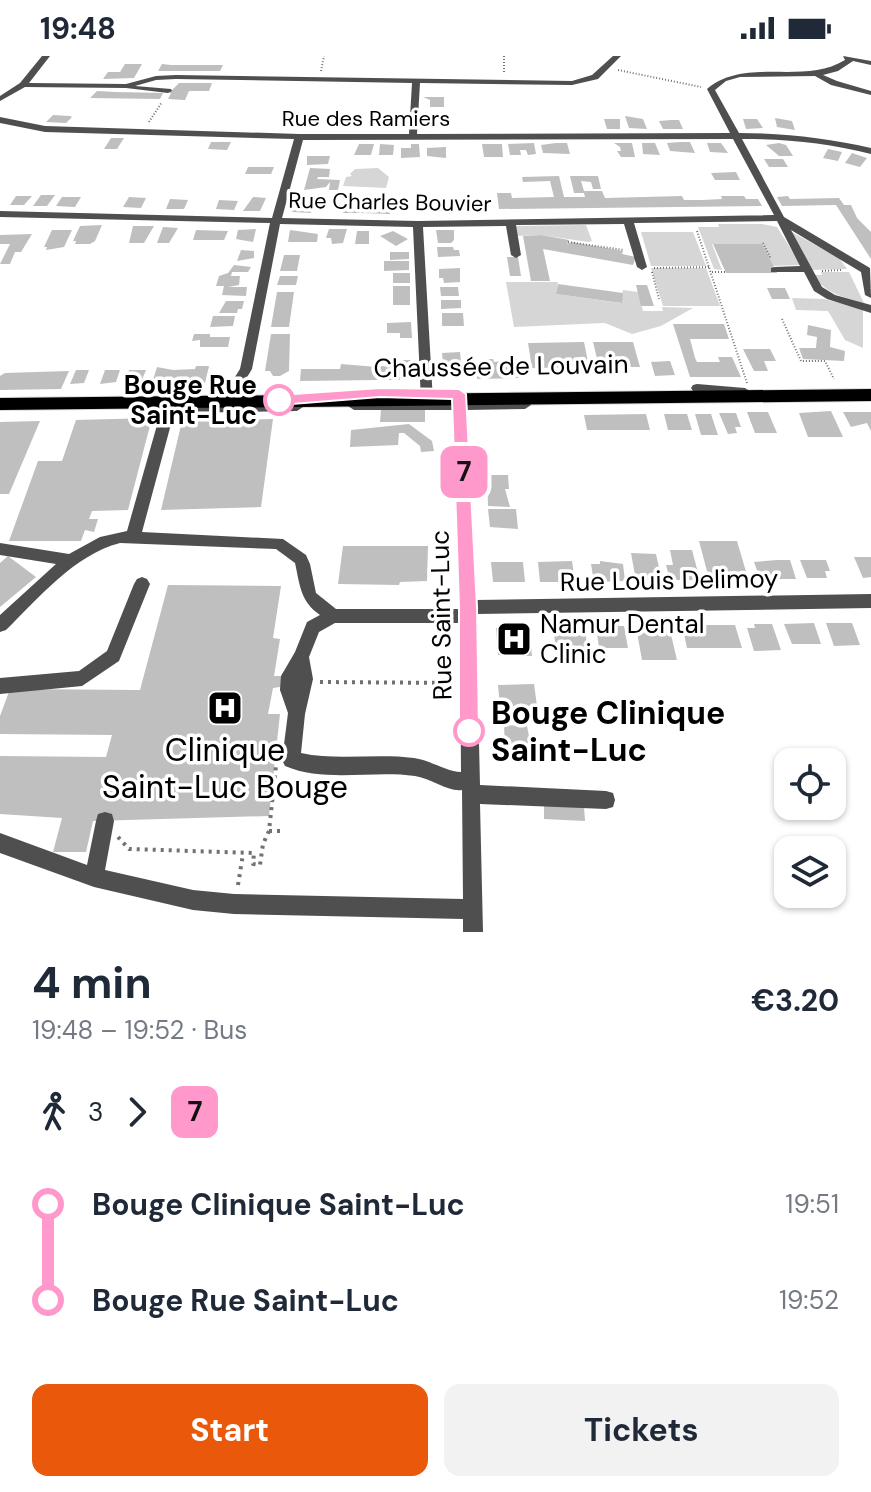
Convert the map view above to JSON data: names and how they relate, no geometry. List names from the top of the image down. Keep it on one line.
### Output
{"streets":{"main road":["Chaussée de Louvain"],"street":["Rue des Ramiers","Rue Charles Bouvier","Rue Louis Delimoy","Rue Saint-Luc"]},"crossings":[["Chaussée de Louvain","Rue Saint-Luc"],["Rue Louis Delimoy","Rue Saint-Luc"]],"places":{"other":["Bouge Rue Saint-Luc","Bouge Clinique Saint-Luc"],"hospital":["Namur Dental Clinic","Clinique Saint-Luc Bouge"]},"lines":["bus line 7"],"page":{"status":"19:48","on_map":"7","heading":["4 min","19:48 – 19:52 · Bus","€3.20"],"legs":["3","7"],"list":[{"name":"Bouge Clinique Saint-Luc","value":"19:51"},{"name":"Bouge Rue Saint-Luc","value":"19:52"}],"buttons":["Start","Tickets"]}}
